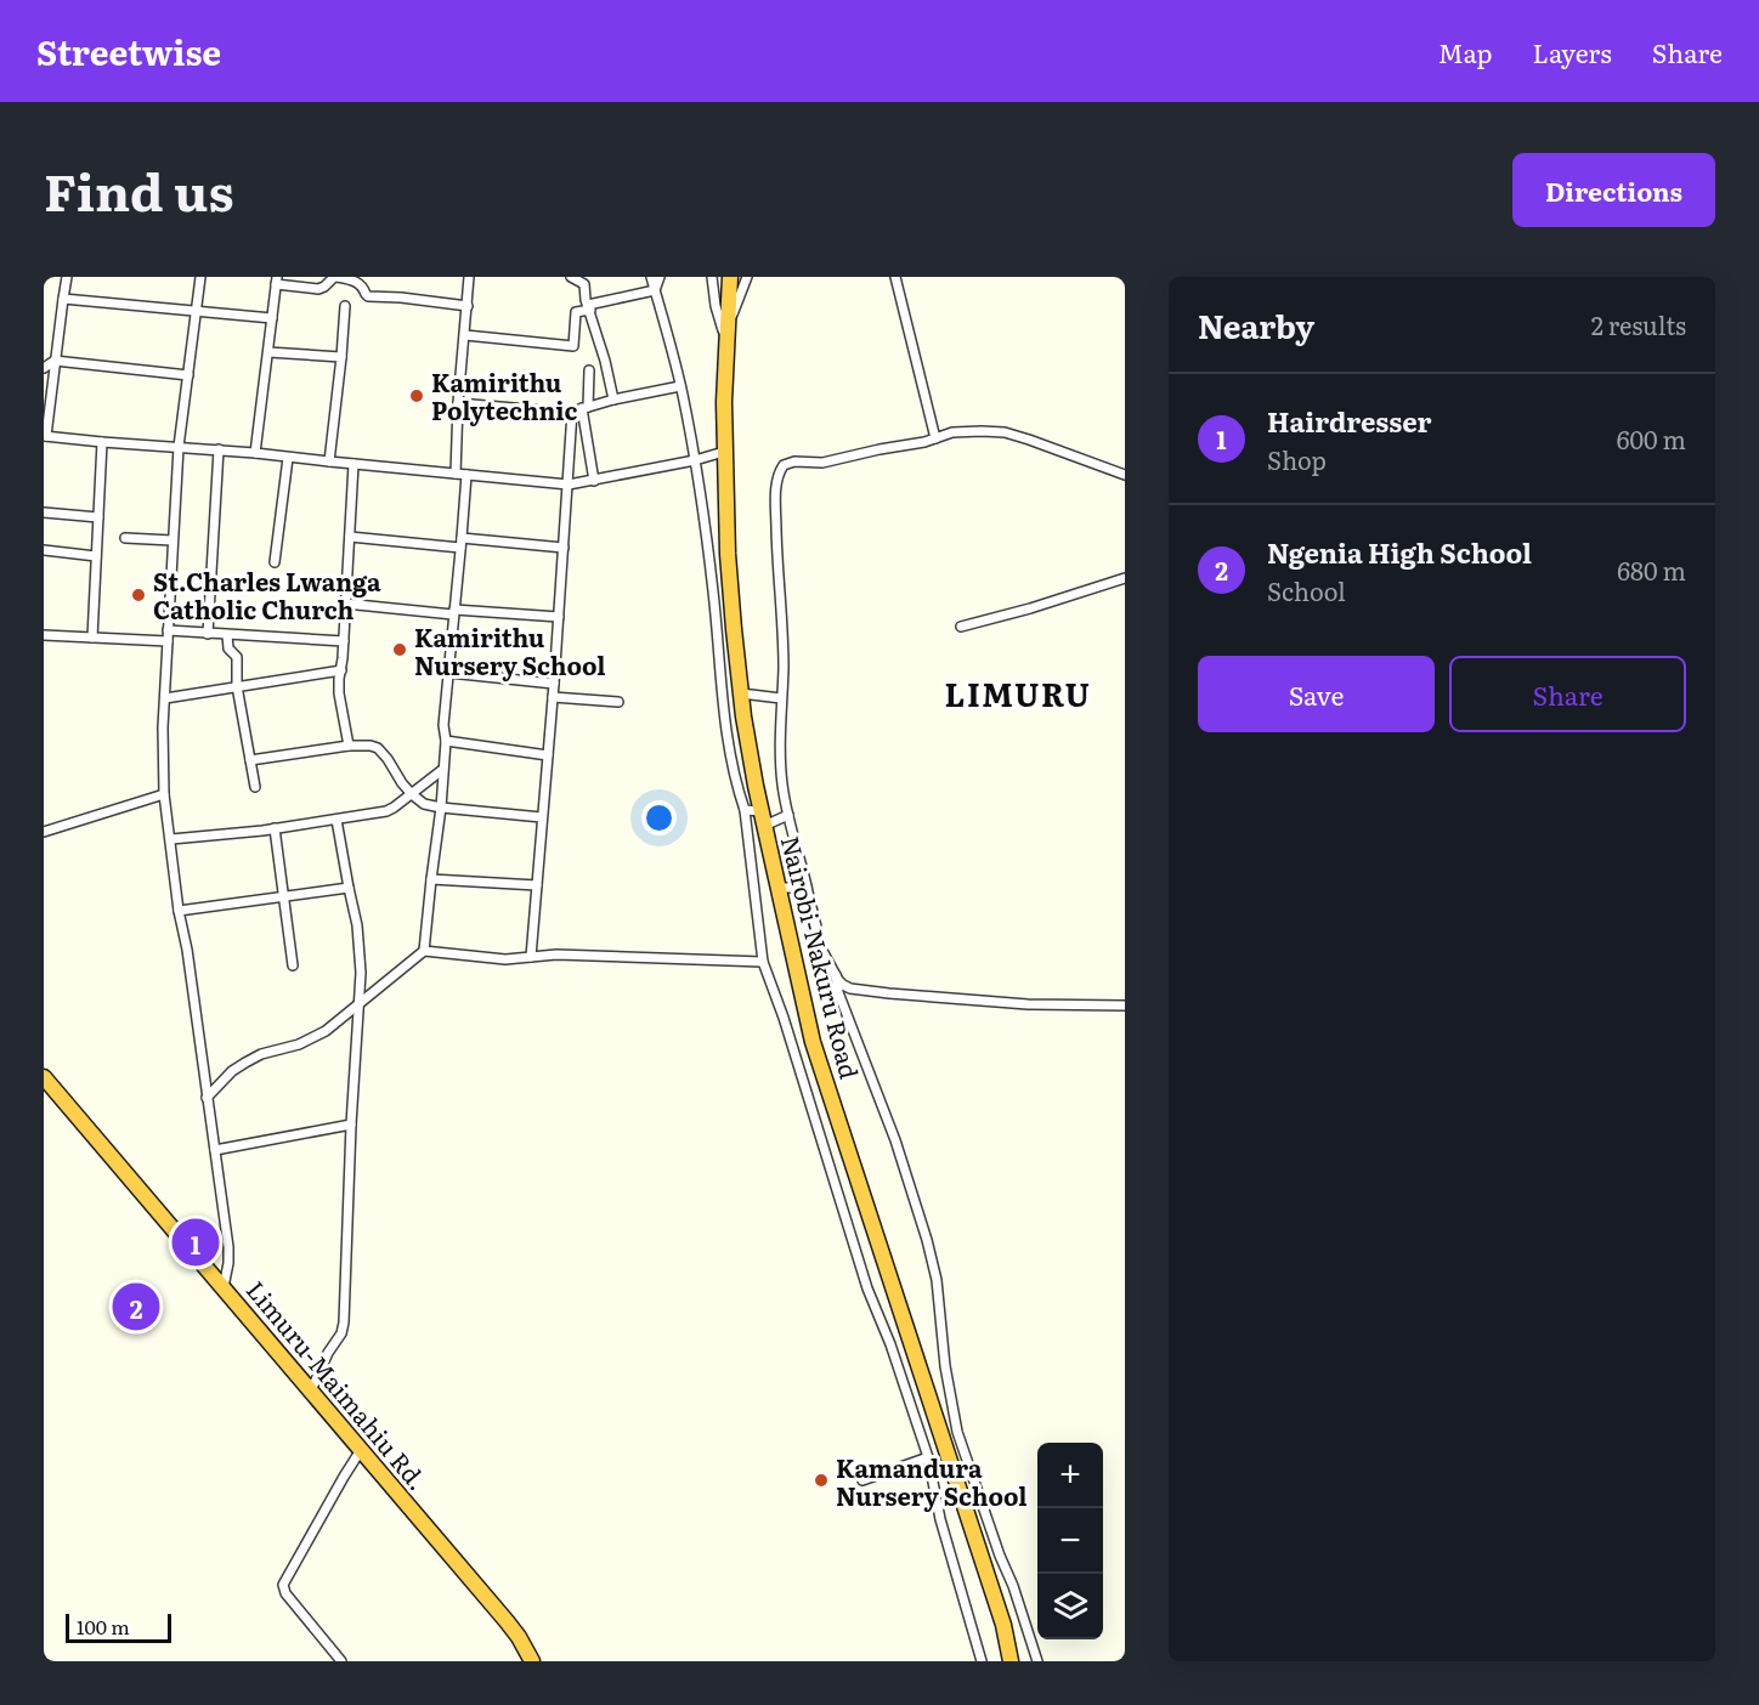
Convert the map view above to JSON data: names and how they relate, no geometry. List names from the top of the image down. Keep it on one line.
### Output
{"streets":{"highway":["Nairobi-Nakuru Road","Limuru-Maimahiu Rd."]},"districts":["LIMURU"],"places":["Kamirithu Polytechnic","St.Charles Lwanga Catholic Church","Kamirithu Nursery School","Kamandura Nursery School"],"scale_bar":"100 m","page":{"header":"Streetwise","nav":["Map","Layers","Share"],"title":"Find us","buttons":["Directions",["Save","Share"]],"heading":["Nearby","2 results"],"list":[{"mark":"1","name":"Hairdresser","note":"Shop","value":"600 m"},{"mark":"2","name":"Ngenia High School","note":"School","value":"680 m"}],"pins":["1","2"],"map_buttons":["+","−"],"scale":"100 m"}}
